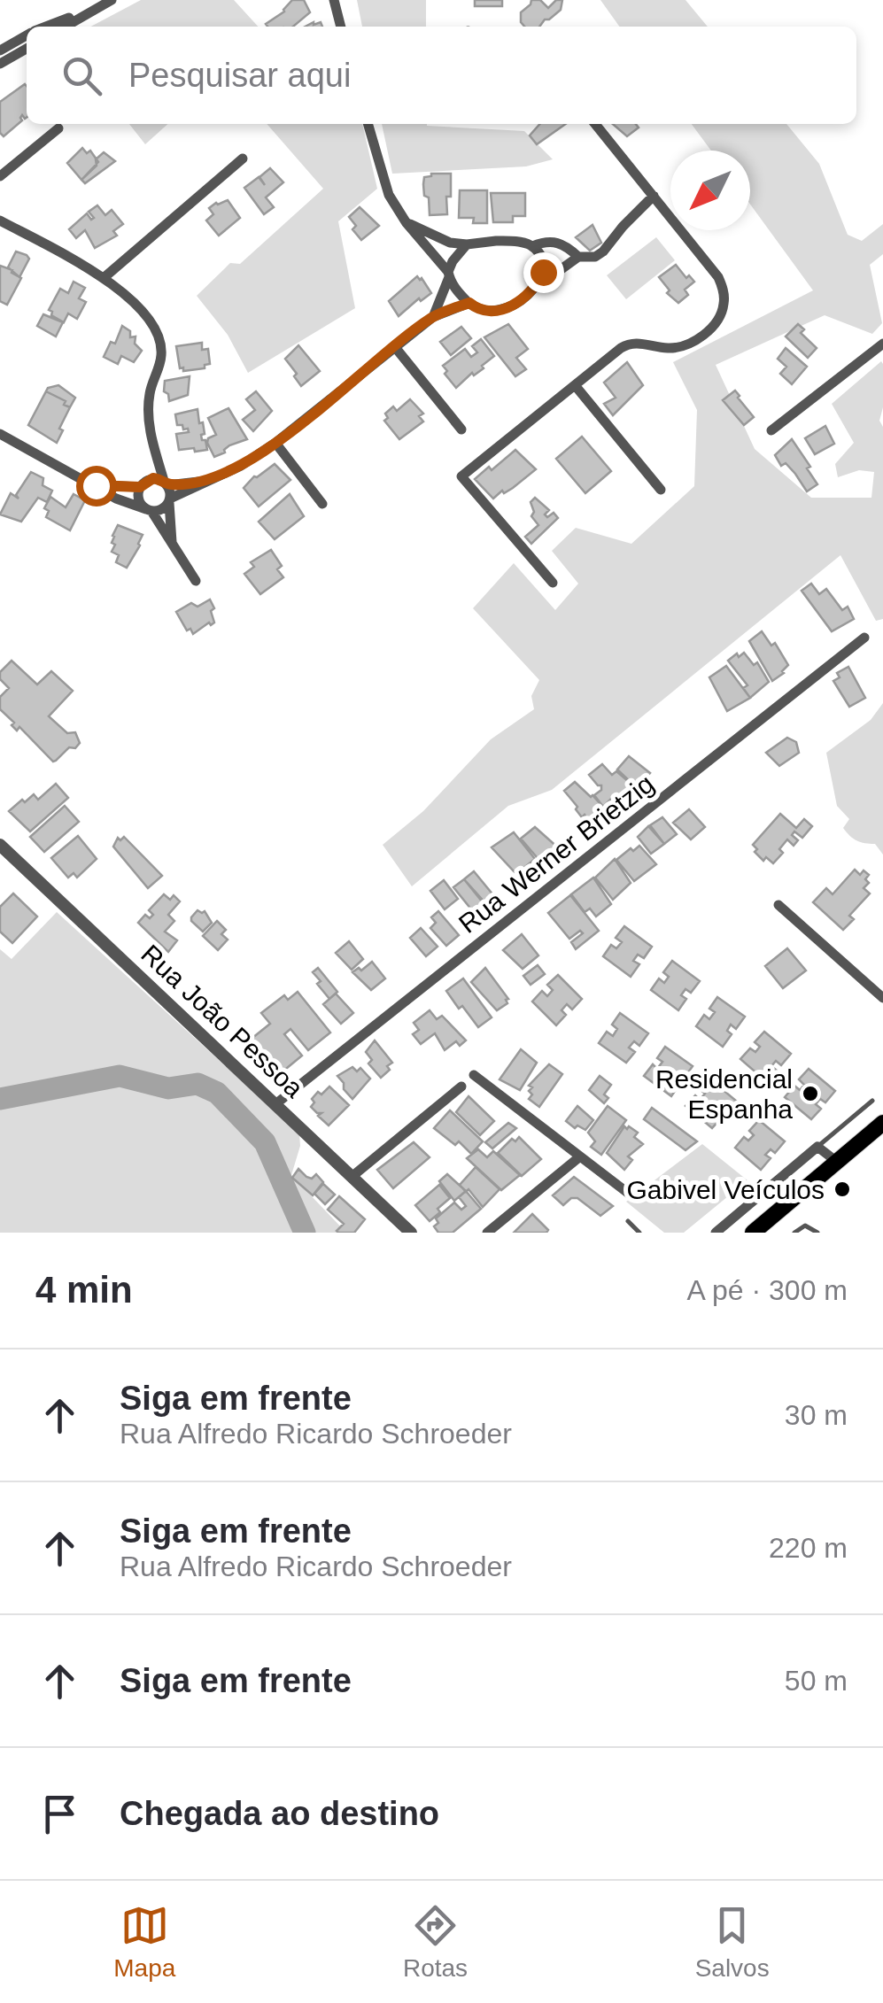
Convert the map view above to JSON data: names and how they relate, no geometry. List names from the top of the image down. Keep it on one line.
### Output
{"streets":{"street":["Rua Werner Brietzig","Rua João Pessoa"]},"crossings":[["Rua Werner Brietzig","Rua João Pessoa"]],"places":["Residencial Espanha","Gabivel Veículos"],"north":"bottom left","page":{"search":"Pesquisar aqui","heading":["4 min","A pé · 300 m"],"list":[["Siga em frente","Rua Alfredo Ricardo Schroeder","30 m"],["Siga em frente","Rua Alfredo Ricardo Schroeder","220 m"],["Siga em frente","50 m"],"Chegada ao destino"],"nav":["Mapa","Rotas","Salvos"]}}
